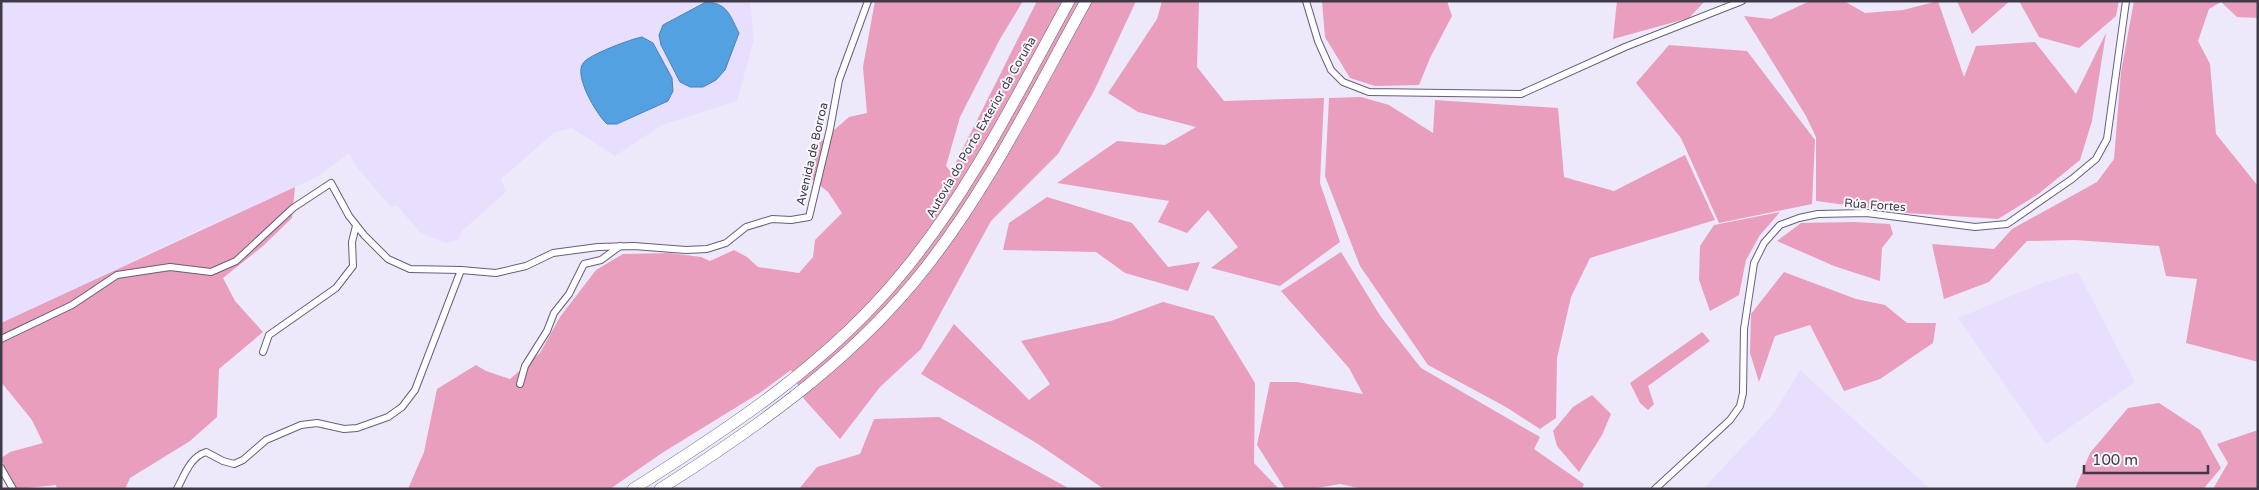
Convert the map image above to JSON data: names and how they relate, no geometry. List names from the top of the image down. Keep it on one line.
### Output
{"streets":{"highway":["Autovía do Porto Exterior da Coruña"],"street":["Avenida de Borroa","Rúa Fortes"]},"scale_bar":"100 m"}
